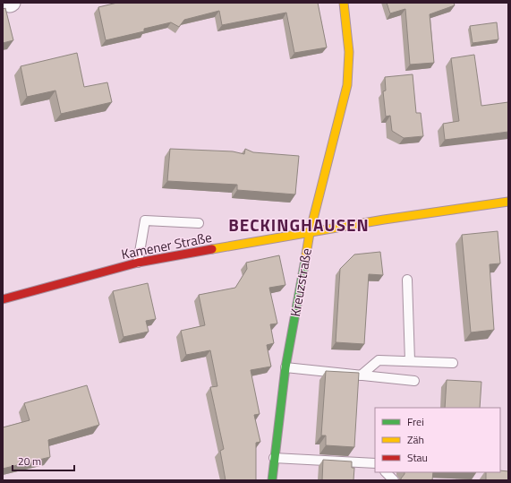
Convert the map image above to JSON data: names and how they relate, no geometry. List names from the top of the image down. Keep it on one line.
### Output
{"streets":{"main road":["Kamener Straße","Kreuzstraße"]},"crossings":[["Kamener Straße","Kreuzstraße"]],"districts":["BECKINGHAUSEN"],"legend":["Frei","Zäh","Stau"],"scale_bar":"20 m"}
